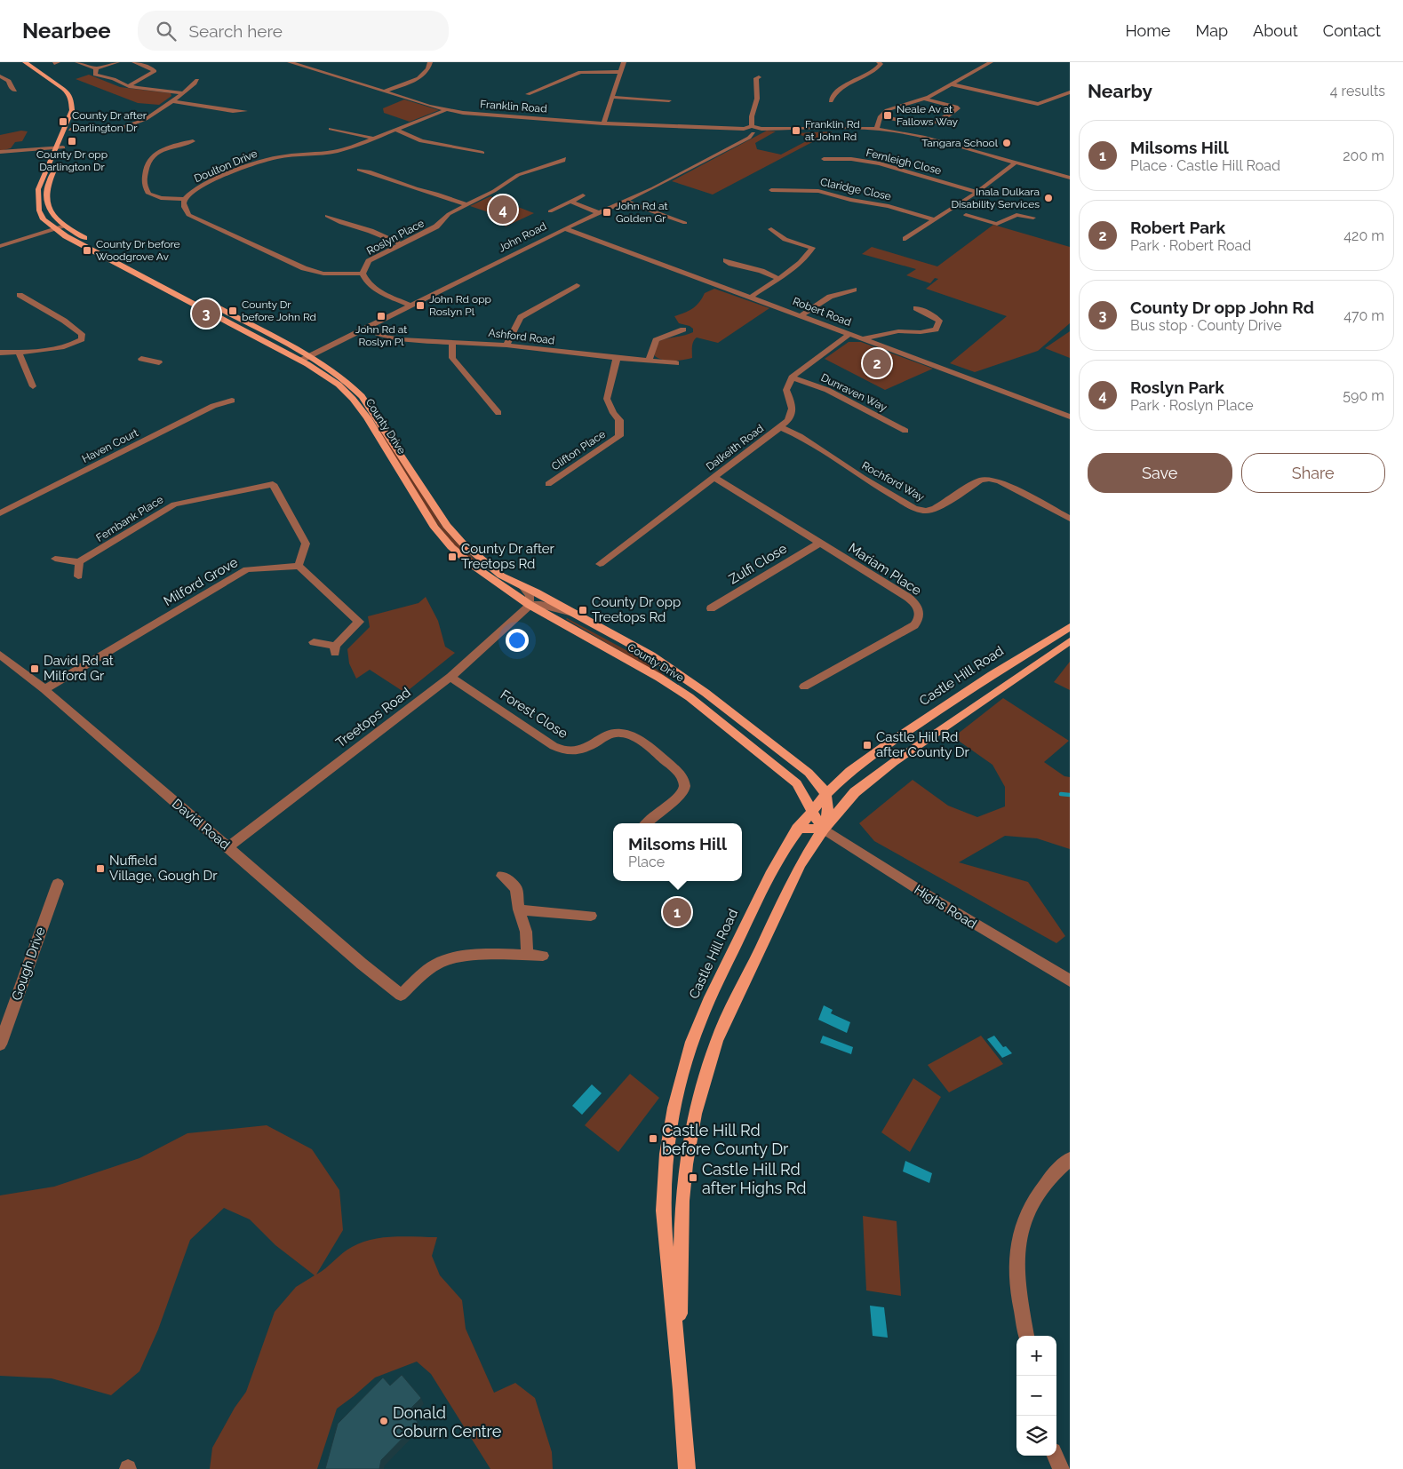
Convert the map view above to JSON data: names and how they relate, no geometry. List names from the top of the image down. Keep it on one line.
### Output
{"streets":{"main road":["County Drive","Castle Hill Road"],"street":["Franklin Road","Fernleigh Close","Doulton Drive","Claridge Close","Roslyn Place","John Road","Robert Road","Ashford Road","Dunraven Way","Haven Court","Dalkeith Road","Clifton Place","Rochford Way","Fernbank Place","Zulfi Close","Mariam Place","Milford Grove","Forest Close","Treetops Road","David Road","Highs Road","Gough Drive"]},"crossings":[["Franklin Road","Doulton Drive"],["Franklin Road","John Road"],["Doulton Drive","Roslyn Place"],["Roslyn Place","John Road"],["John Road","Robert Road"],["John Road","Ashford Road"],["John Road","County Drive"],["Ashford Road","Clifton Place"],["Dunraven Way","Dalkeith Road"],["County Drive","Castle Hill Road"],["County Drive","Treetops Road"],["County Drive","Highs Road"],["Dalkeith Road","Rochford Way"],["Dalkeith Road","Mariam Place"],["Fernbank Place","Milford Grove"],["Zulfi Close","Mariam Place"],["Milford Grove","David Road"],["Castle Hill Road","Highs Road"],["Forest Close","Treetops Road"],["Treetops Road","David Road"]],"places":{"transit":["Neale Av at Fallows Way","County Dr after Darlington Dr","Franklin Rd at John Rd","County Dr opp Darlington Dr","John Rd at Golden Gr","County Dr before Woodgrove Av","John Rd opp Roslyn Pl","County Dr before John Rd","John Rd at Roslyn Pl","County Dr after Treetops Rd","County Dr opp Treetops Rd","David Rd at Milford Gr","Castle Hill Rd after County Dr","Nuffield Village, Gough Dr","Castle Hill Rd before County Dr","Castle Hill Rd after Highs Rd"],"other":["Tangara School","Inala Dulkara Disability Services","Donald Coburn Centre"]},"page":{"header":"Nearbee","search":"Search here","nav":["Home","Map","About","Contact"],"heading":["Nearby","4 results"],"list":[{"mark":"1","name":"Milsoms Hill","note":"Place · Castle Hill Road","value":"200 m"},{"mark":"2","name":"Robert Park","note":"Park · Robert Road","value":"420 m"},{"mark":"3","name":"County Dr opp John Rd","note":"Bus stop · County Drive","value":"470 m"},{"mark":"4","name":"Roslyn Park","note":"Park · Roslyn Place","value":"590 m"}],"pins":["4","3","2","1"],"buttons":["Save","Share"],"popup":["Milsoms Hill","Place"],"map_buttons":["+","−"]}}
